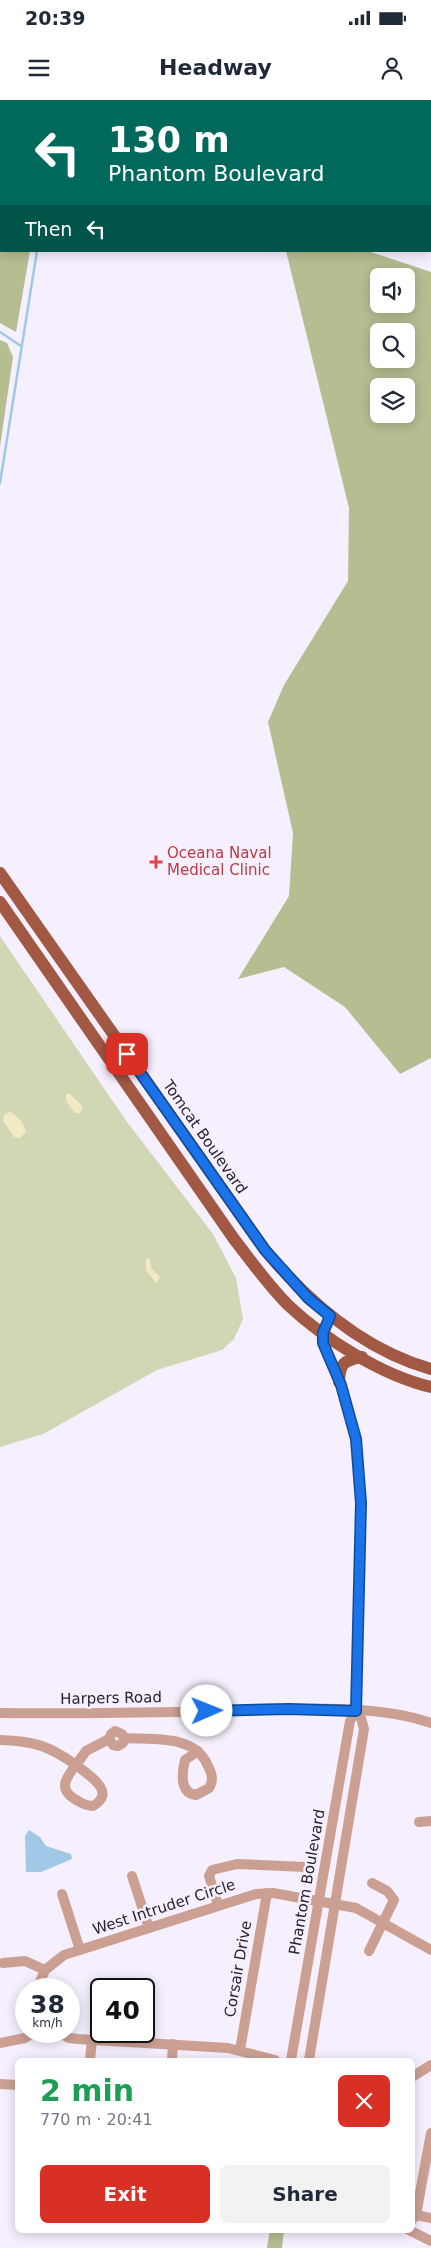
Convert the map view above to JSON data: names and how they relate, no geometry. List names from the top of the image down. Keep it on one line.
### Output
{"streets":{"main road":["Tomcat Boulevard"],"street":["Harpers Road","Phantom Boulevard","West Intruder Circle","Corsair Drive"]},"crossings":[["Harpers Road","Phantom Boulevard"],["Phantom Boulevard","West Intruder Circle"],["West Intruder Circle","Corsair Drive"]],"places":{"health":["Oceana Naval Medical Clinic"]},"page":{"status":"20:39","header":"Headway","turn":["130 m","Phantom Boulevard"],"then":"Then","speed":"38 km/h","limit":"40","heading":["2 min","770 m · 20:41"],"buttons":["Exit","Share"]}}
